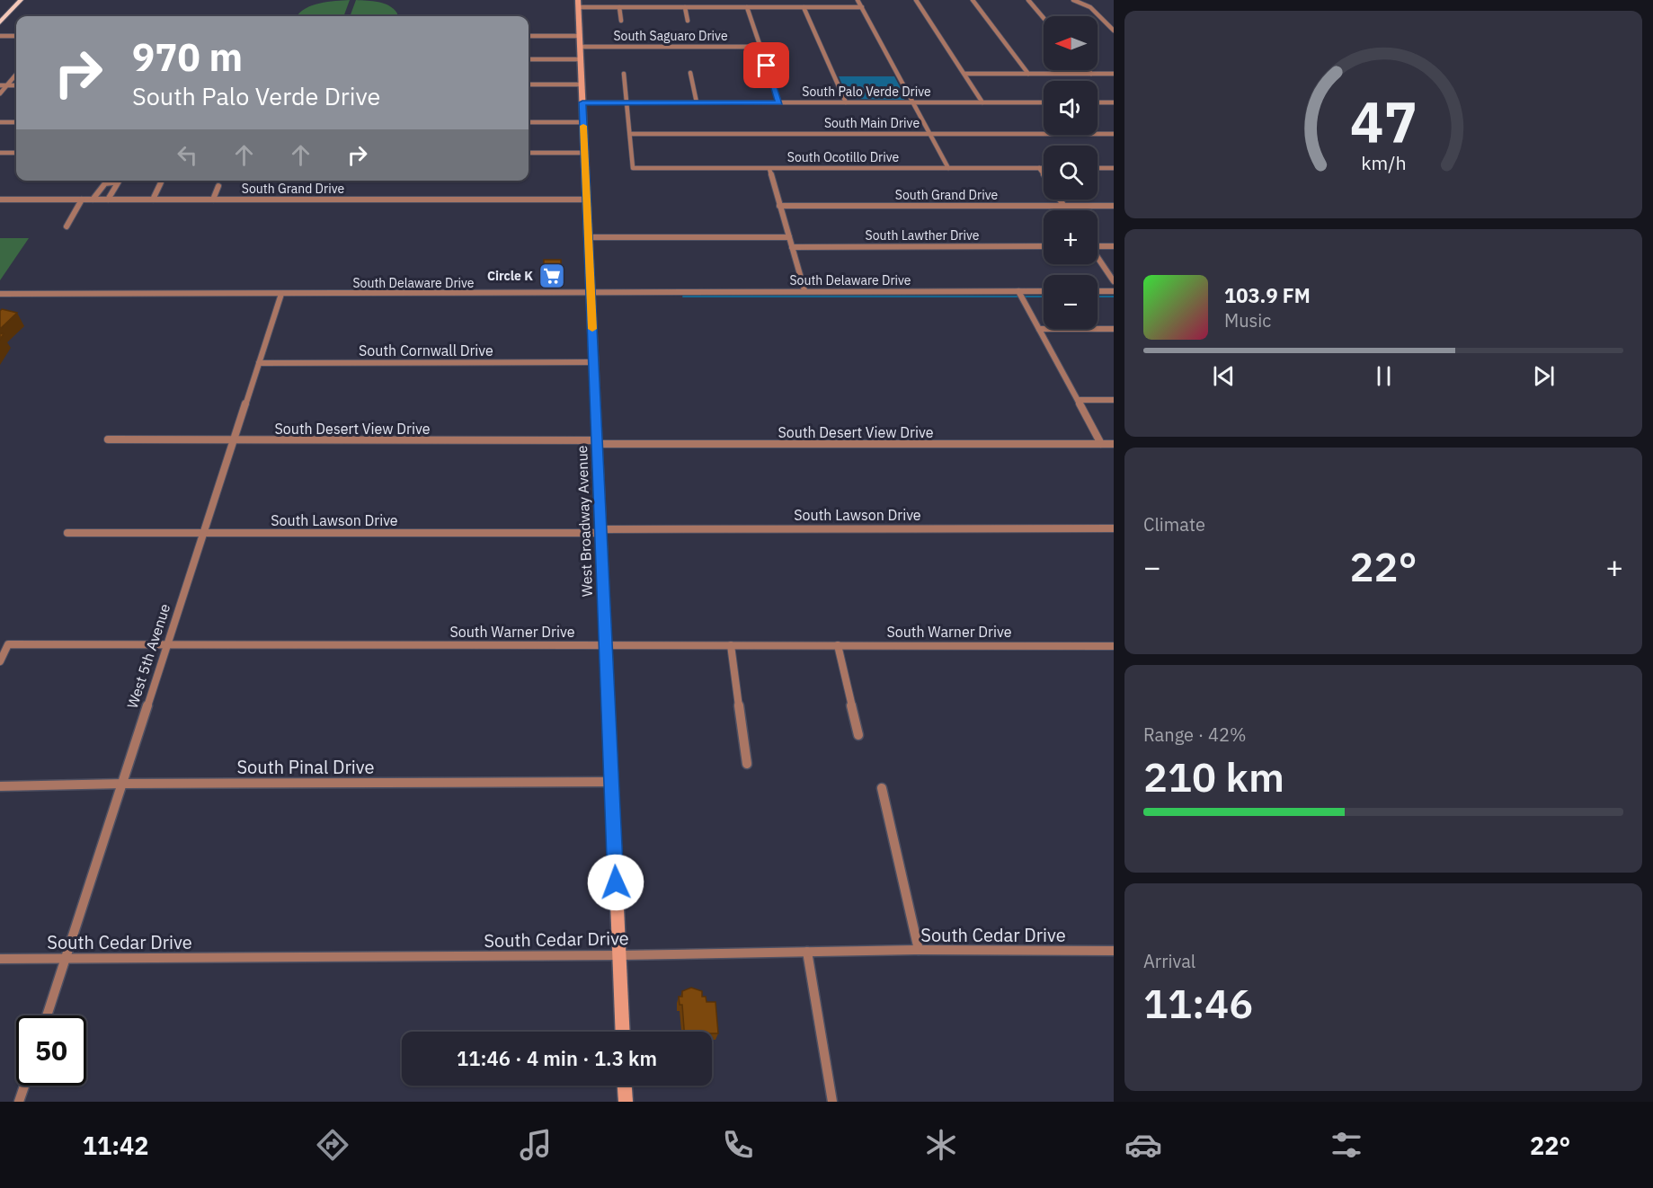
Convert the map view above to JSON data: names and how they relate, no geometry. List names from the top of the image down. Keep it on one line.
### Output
{"streets":{"main road":["West Broadway Avenue"],"street":["South Saguaro Drive","South Palo Verde Drive","South Main Drive","South Ocotillo Drive","South Grand Drive","South Lawther Drive","South Delaware Drive","South Cornwall Drive","South Desert View Drive","South Lawson Drive","South Warner Drive","West 5th Avenue","South Pinal Drive","South Cedar Drive"]},"crossings":[["South Saguaro Drive","West Broadway Avenue"],["South Palo Verde Drive","West Broadway Avenue"],["South Main Drive","South Ocotillo Drive"],["South Grand Drive","West Broadway Avenue"],["South Delaware Drive","West Broadway Avenue"],["South Delaware Drive","West 5th Avenue"],["South Cornwall Drive","West Broadway Avenue"],["South Cornwall Drive","West 5th Avenue"],["South Desert View Drive","West Broadway Avenue"],["South Desert View Drive","West 5th Avenue"],["South Lawson Drive","West Broadway Avenue"],["South Lawson Drive","West 5th Avenue"],["West Broadway Avenue","South Warner Drive"],["West Broadway Avenue","South Pinal Drive"],["West Broadway Avenue","South Cedar Drive"],["South Warner Drive","West 5th Avenue"],["West 5th Avenue","South Pinal Drive"],["West 5th Avenue","South Cedar Drive"]],"places":{"supermarket":["Circle K"]},"north":"left","page":{"map_buttons":["+","−"],"turn":["970 m","South Palo Verde Drive"],"song":["103.9 FM","Music"],"tile":["Climate",["Range · 42%","210 km"],["Arrival","11:46"]],"heat":["−","22°","+"],"limit":"50","trip":"11:46 · 4 min · 1.3 km","tabs":["11:42","22°"],"gauge":["47","km/h"]}}
